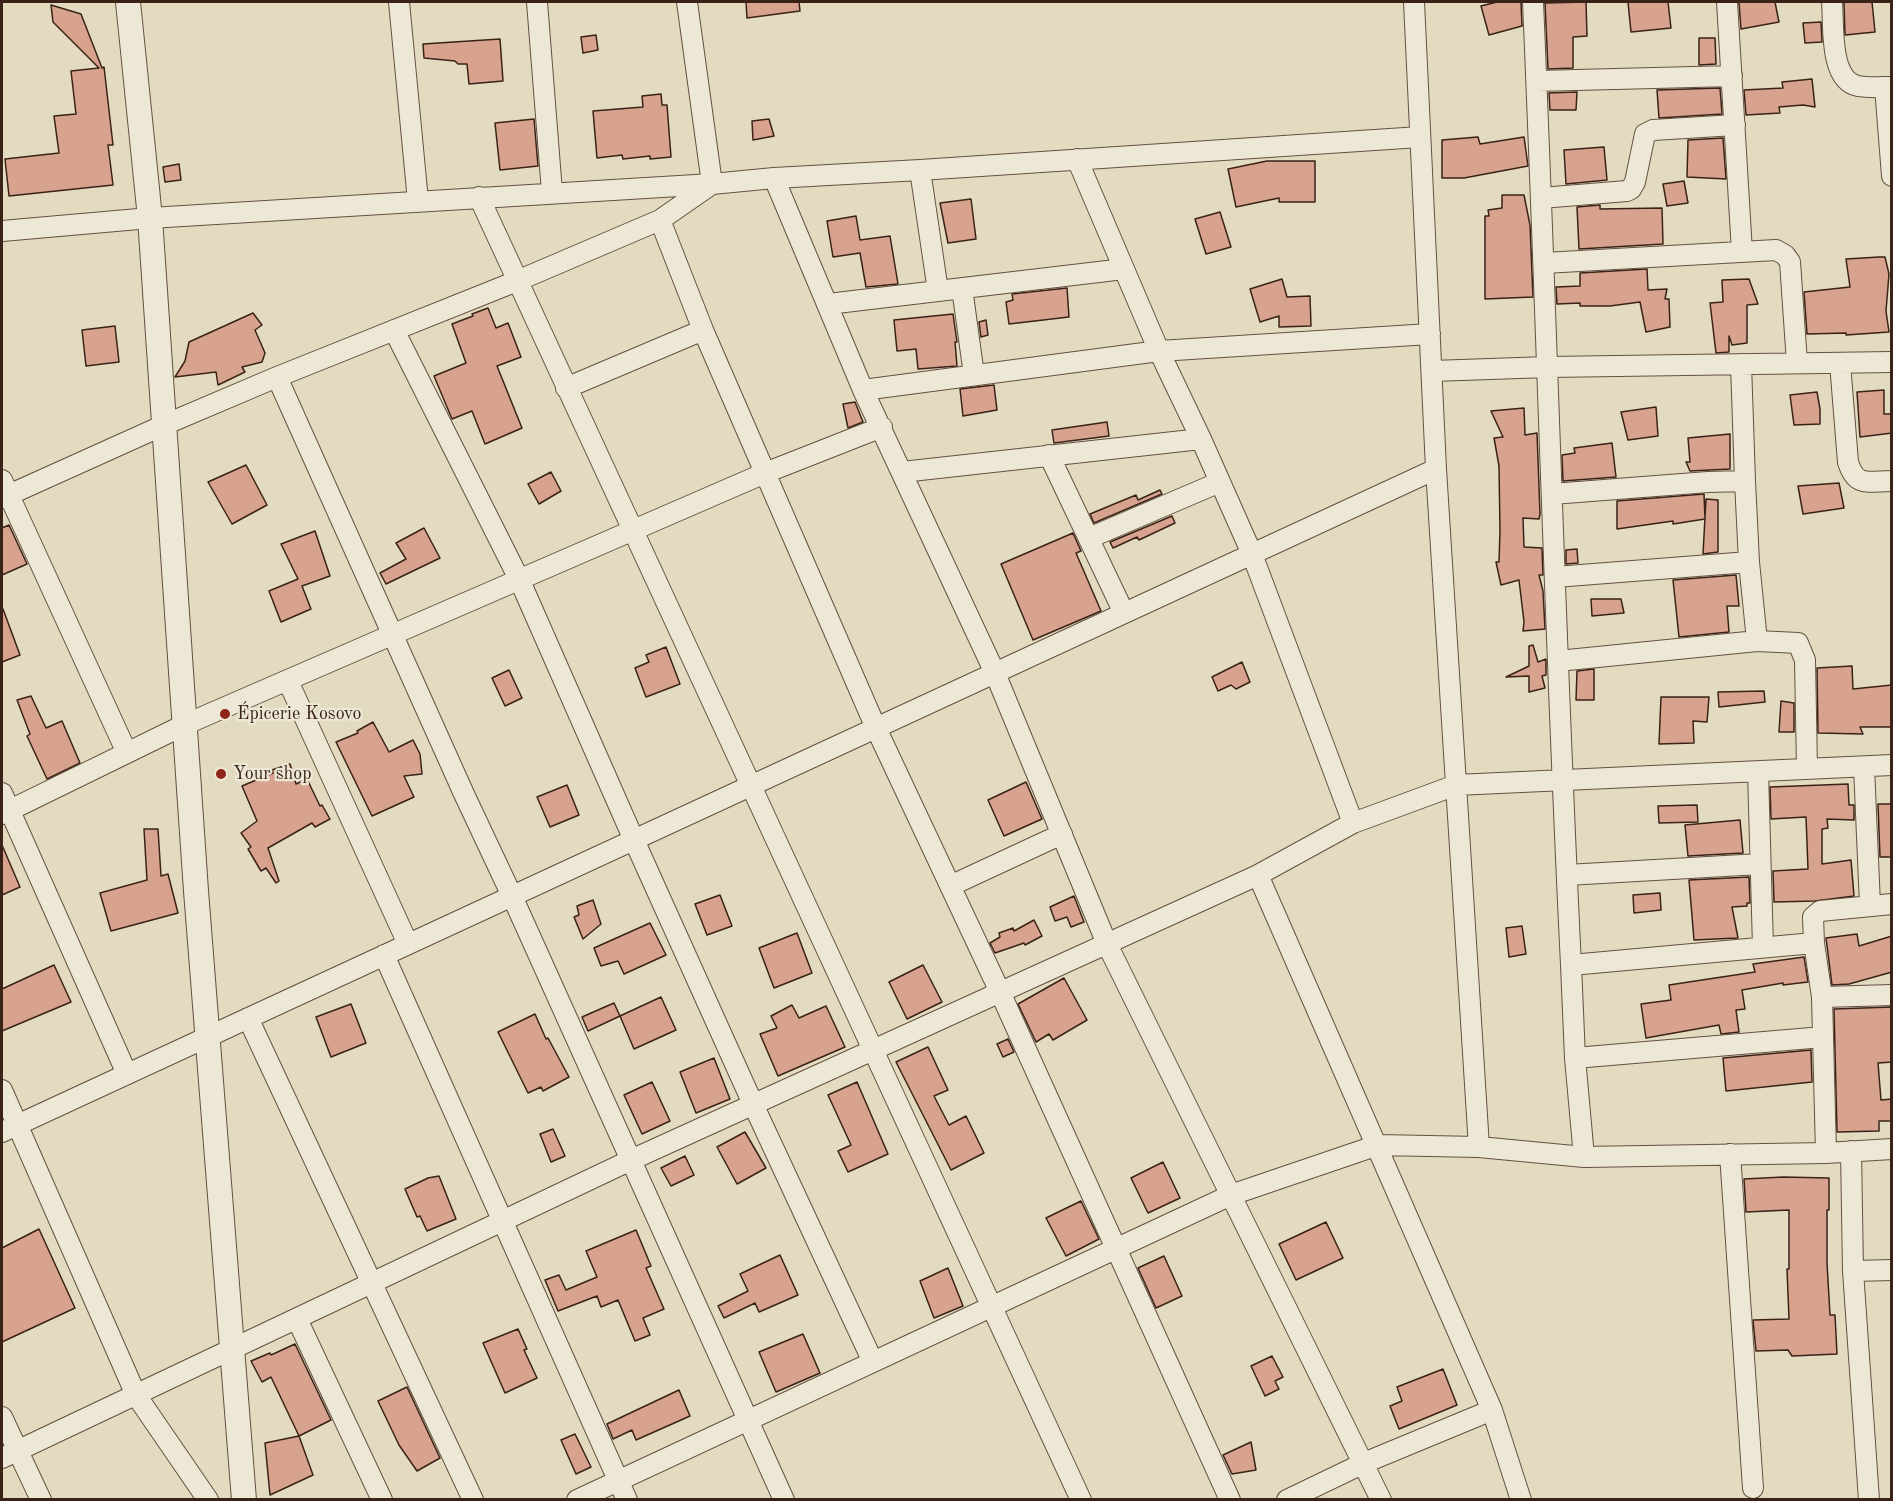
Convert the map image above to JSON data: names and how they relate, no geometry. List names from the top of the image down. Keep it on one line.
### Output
{"places":["Épicerie Kosovo","Your shop"]}
